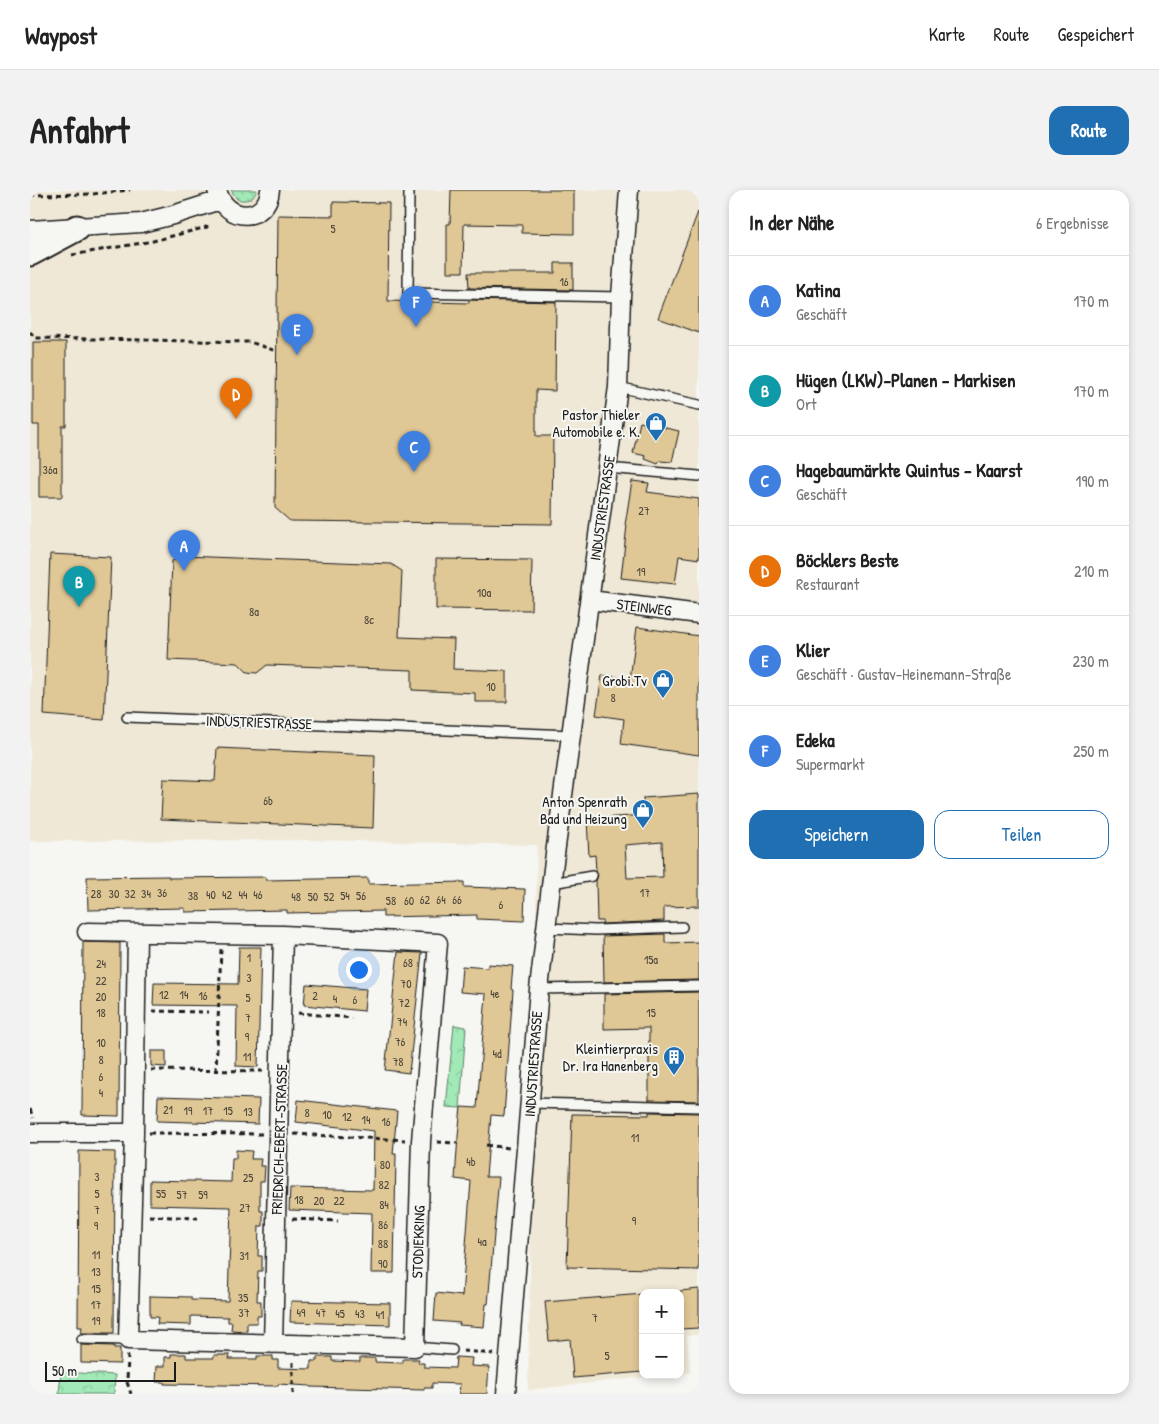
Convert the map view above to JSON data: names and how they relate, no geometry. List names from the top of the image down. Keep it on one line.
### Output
{"streets":{"street":["INDUSTRIESTRASSE","STEINWEG","FRIEDRICH-EBERT-STRASSE","STODIEKRING"]},"crossings":[["INDUSTRIESTRASSE","STEINWEG"],["FRIEDRICH-EBERT-STRASSE","STODIEKRING"]],"places":{"shop":["Pastor Thieler Automobile e. K.","Grobi.Tv","Anton Spenrath Bad und Heizung"],"building":["Kleintierpraxis Dr. Ira Hanenberg"]},"house_numbers":["5","16","36a","27","19","10a","8a","8c","10","8","6b","36","17","28","30","32","34","40","42","44","46","38","54","56","48","50","52","62","64","66","58","60","6","1","15a","68","24","3","22","70","4e","12","14","16","2","20","5","4","6","72","18","15","7","74","9","76","10","4d","11","8","78","6","4","21","19","17","15","13","8","10","12","14","16","11","4b","80","3","25","82","5","55","57","59","18","20","22","84","27","7","9","86","9","4a","88","11","31","90","13","15","35","17","37","49","47","45","43","41","7","19","5"],"scale_bar":"50 m","page":{"header":"Waypost","nav":["Karte","Route","Gespeichert"],"buttons":["Route",["Speichern","Teilen"]],"title":"Anfahrt","heading":["In der Nähe","6 Ergebnisse"],"list":[{"mark":"A","name":"Katina","note":"Geschäft","value":"170 m"},{"mark":"B","name":"Hügen (LKW)-Planen - Markisen","note":"Ort","value":"170 m"},{"mark":"C","name":"Hagebaumärkte Quintus - Kaarst","note":"Geschäft","value":"190 m"},{"mark":"D","name":"Böcklers Beste","note":"Restaurant","value":"210 m"},{"mark":"E","name":"Klier","note":"Geschäft · Gustav-Heinemann-Straße","value":"230 m"},{"mark":"F","name":"Edeka","note":"Supermarkt","value":"250 m"}],"pins":["F","E","D","C","A","B"],"map_buttons":["+","−"],"scale":"50 m"}}
